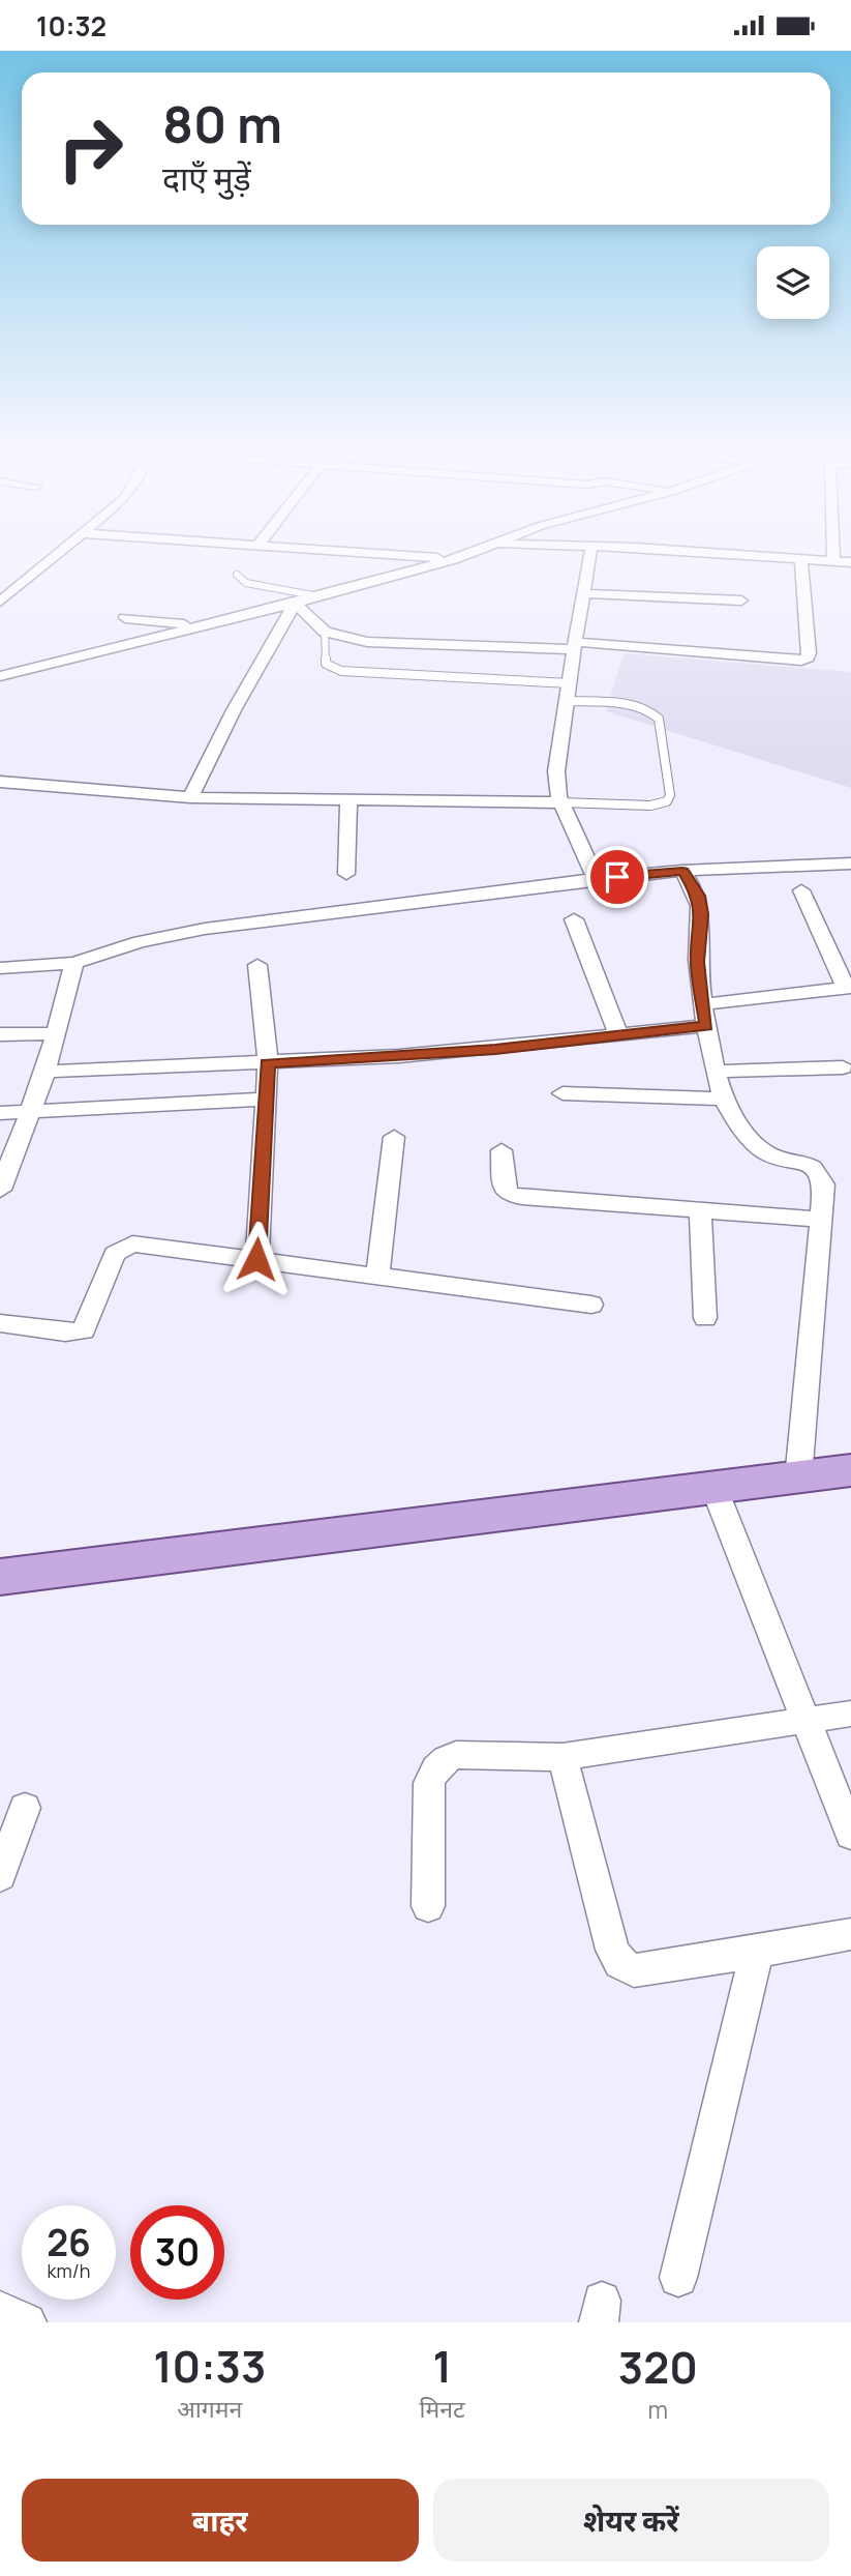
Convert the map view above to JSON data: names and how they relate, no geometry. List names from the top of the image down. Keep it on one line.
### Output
{"page":{"status":"10:32","turn":["80 m","दाएँ मुड़ें"],"speed":"26 km/h","limit":"30","eta":["10:33","आगमन","1","मिनट","320","m"],"buttons":["बाहर","शेयर करें"]}}
